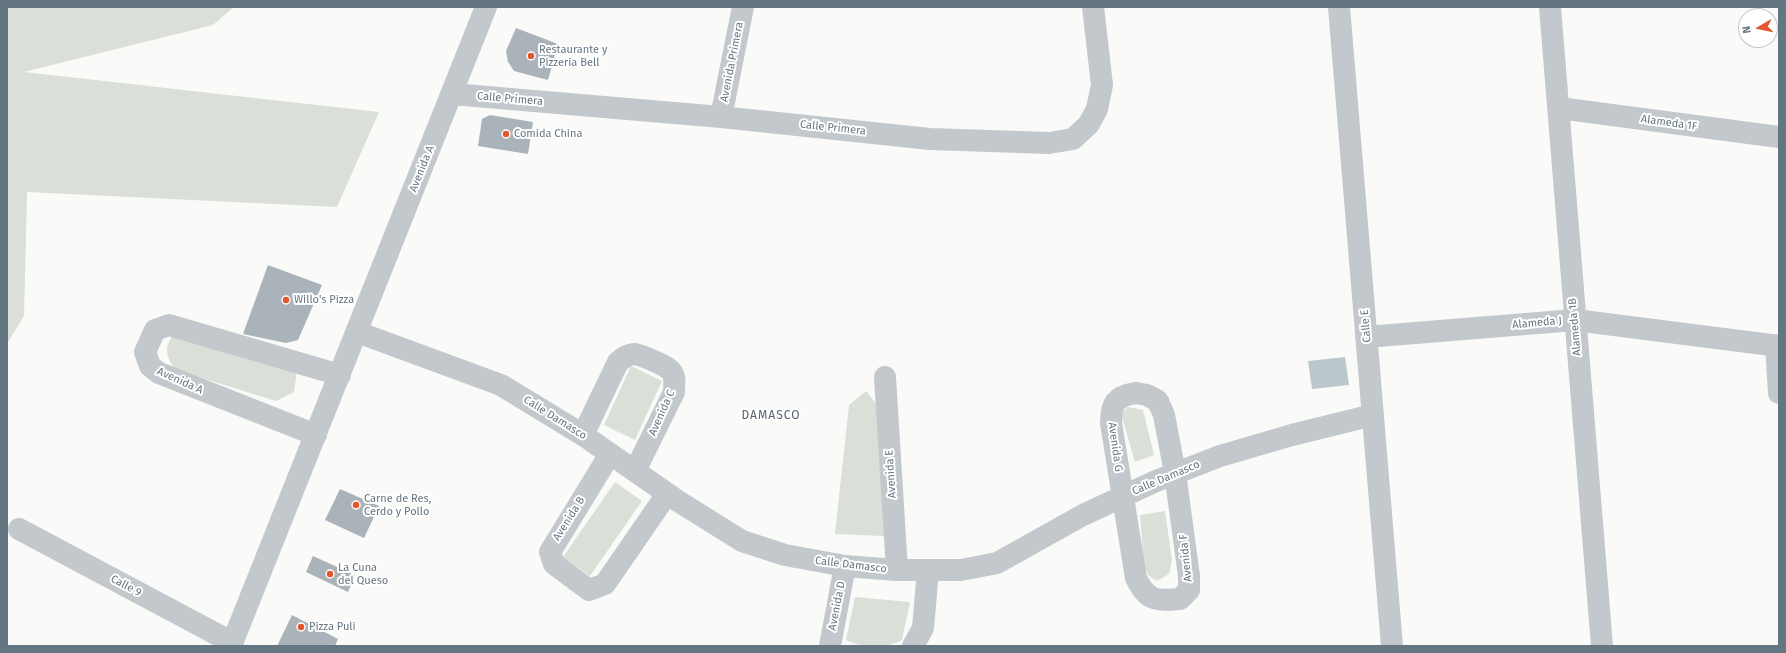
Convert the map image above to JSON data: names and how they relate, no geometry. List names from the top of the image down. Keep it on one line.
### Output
{"streets":{"street":["Avenida Primera","Calle Primera","Alameda 1F","Avenida A","Alameda J","Calle E","Alameda 1B","Avenida C","Calle Damasco","Avenida G","Avenida E","Avenida B","Avenida F","Calle 9","Avenida D"]},"crossings":[["Avenida Primera","Calle Primera"],["Calle Primera","Avenida A"],["Alameda 1F","Alameda 1B"],["Avenida A","Calle Damasco"],["Avenida A","Calle 9"],["Alameda J","Calle E"],["Alameda J","Alameda 1B"],["Calle E","Calle Damasco"],["Avenida C","Calle Damasco"],["Calle Damasco","Avenida G"],["Calle Damasco","Avenida E"],["Calle Damasco","Avenida B"],["Calle Damasco","Avenida F"],["Calle Damasco","Avenida D"],["Avenida G","Avenida F"]],"districts":["DAMASCO"],"places":["Restaurante y Pizzeria Bell","Comida China","Willo's Pizza","Carne de Res, Cerdo y Pollo","La Cuna del Queso","Pizza Puli"],"north":"left"}
